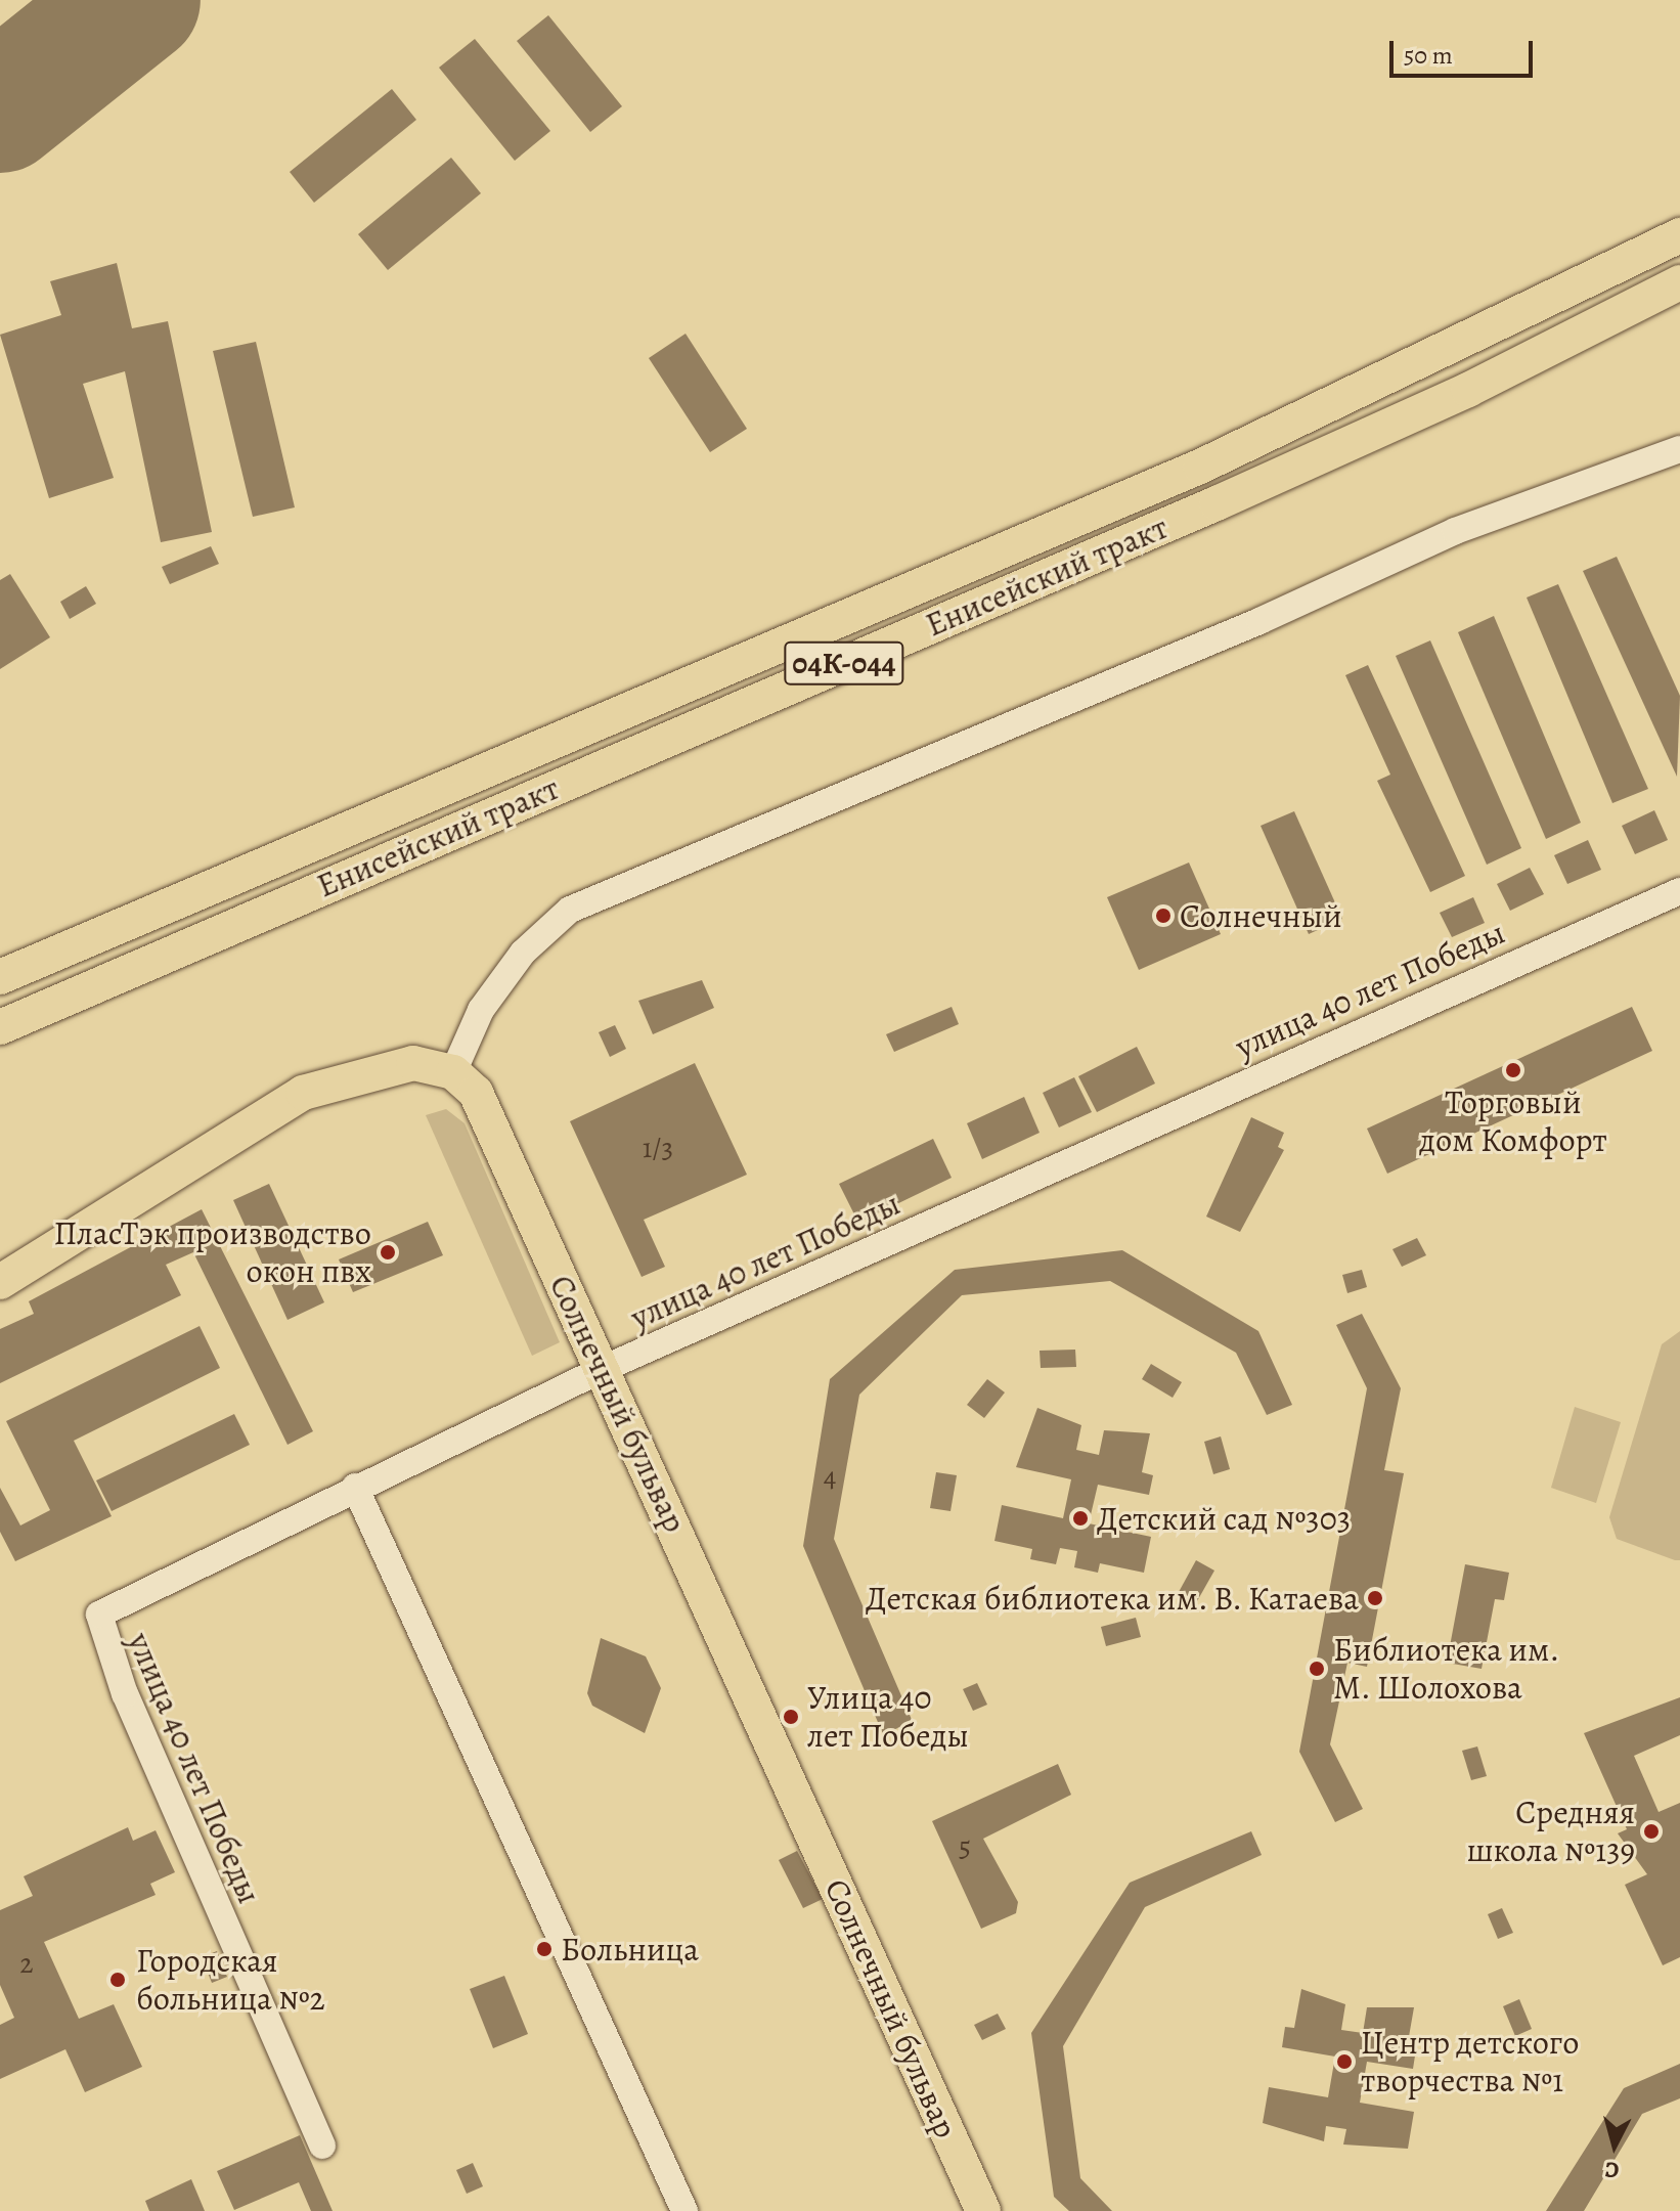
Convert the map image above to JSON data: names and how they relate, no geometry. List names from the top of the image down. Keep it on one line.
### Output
{"streets":{"main road":["Енисейский тракт","04К-044","Солнечный бульвар"],"street":["улица 40 лет Победы"]},"crossings":[["улица 40 лет Победы","Солнечный бульвар"]],"places":["Солнечный","Торговый дом Комфорт","ПласТэк производство окон пвх","Детский сад №303","Детская библиотека им. В. Катаева","Библиотека им. М. Шолохова","Улица 40 лет Победы","Средняя школа №139","Больница","Городская больница №2","Центр детского творчества №1"],"house_numbers":["1/3","4","5","2"],"scale_bar":"50 m","north":"bottom"}
